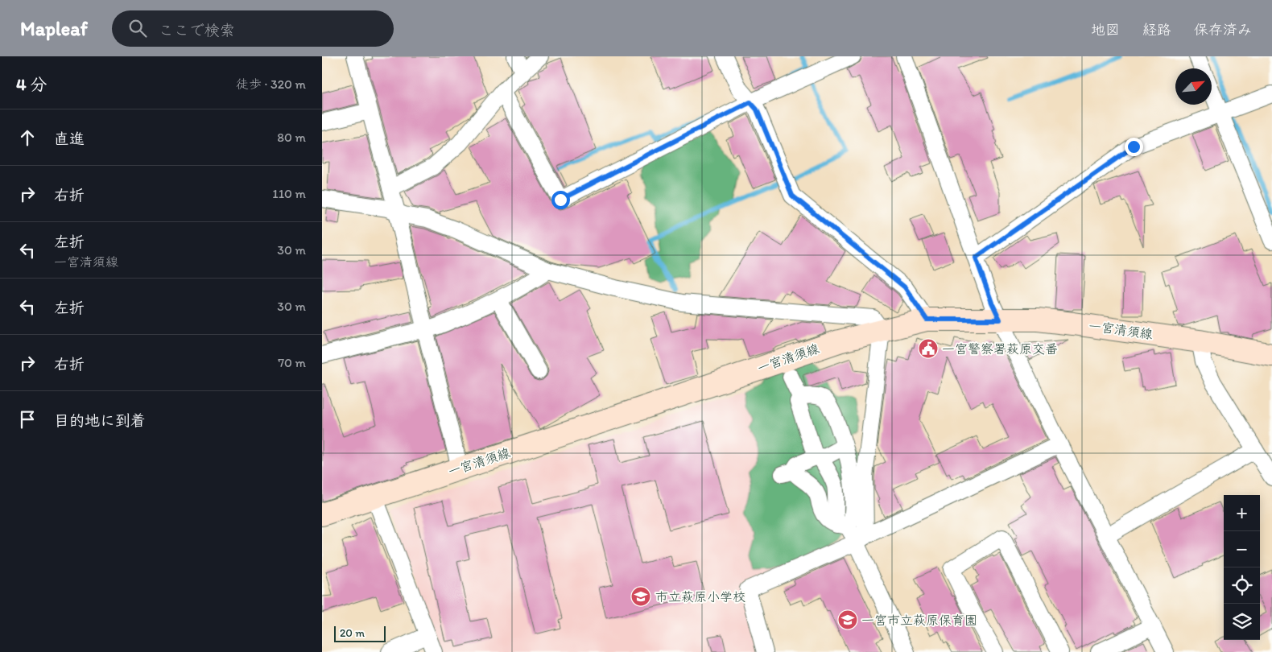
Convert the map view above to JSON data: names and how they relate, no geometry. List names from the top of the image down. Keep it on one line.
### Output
{"streets":{"main road":["一宮清須線"]},"places":{"public building":["一宮警察署萩原交番"],"school or university":["市立萩原小学校","一宮市立萩原保育園"]},"scale_bar":"20 m","north":"top right","page":{"header":"Mapleaf","search":"ここで検索","nav":["地図","経路","保存済み"],"heading":["4 分","徒歩 · 320 m"],"list":[["直進","80 m"],["右折","110 m"],["左折","一宮清須線","30 m"],["左折","30 m"],["右折","70 m"],"目的地に到着"],"map_buttons":["+","−"],"scale":"20 m"}}
